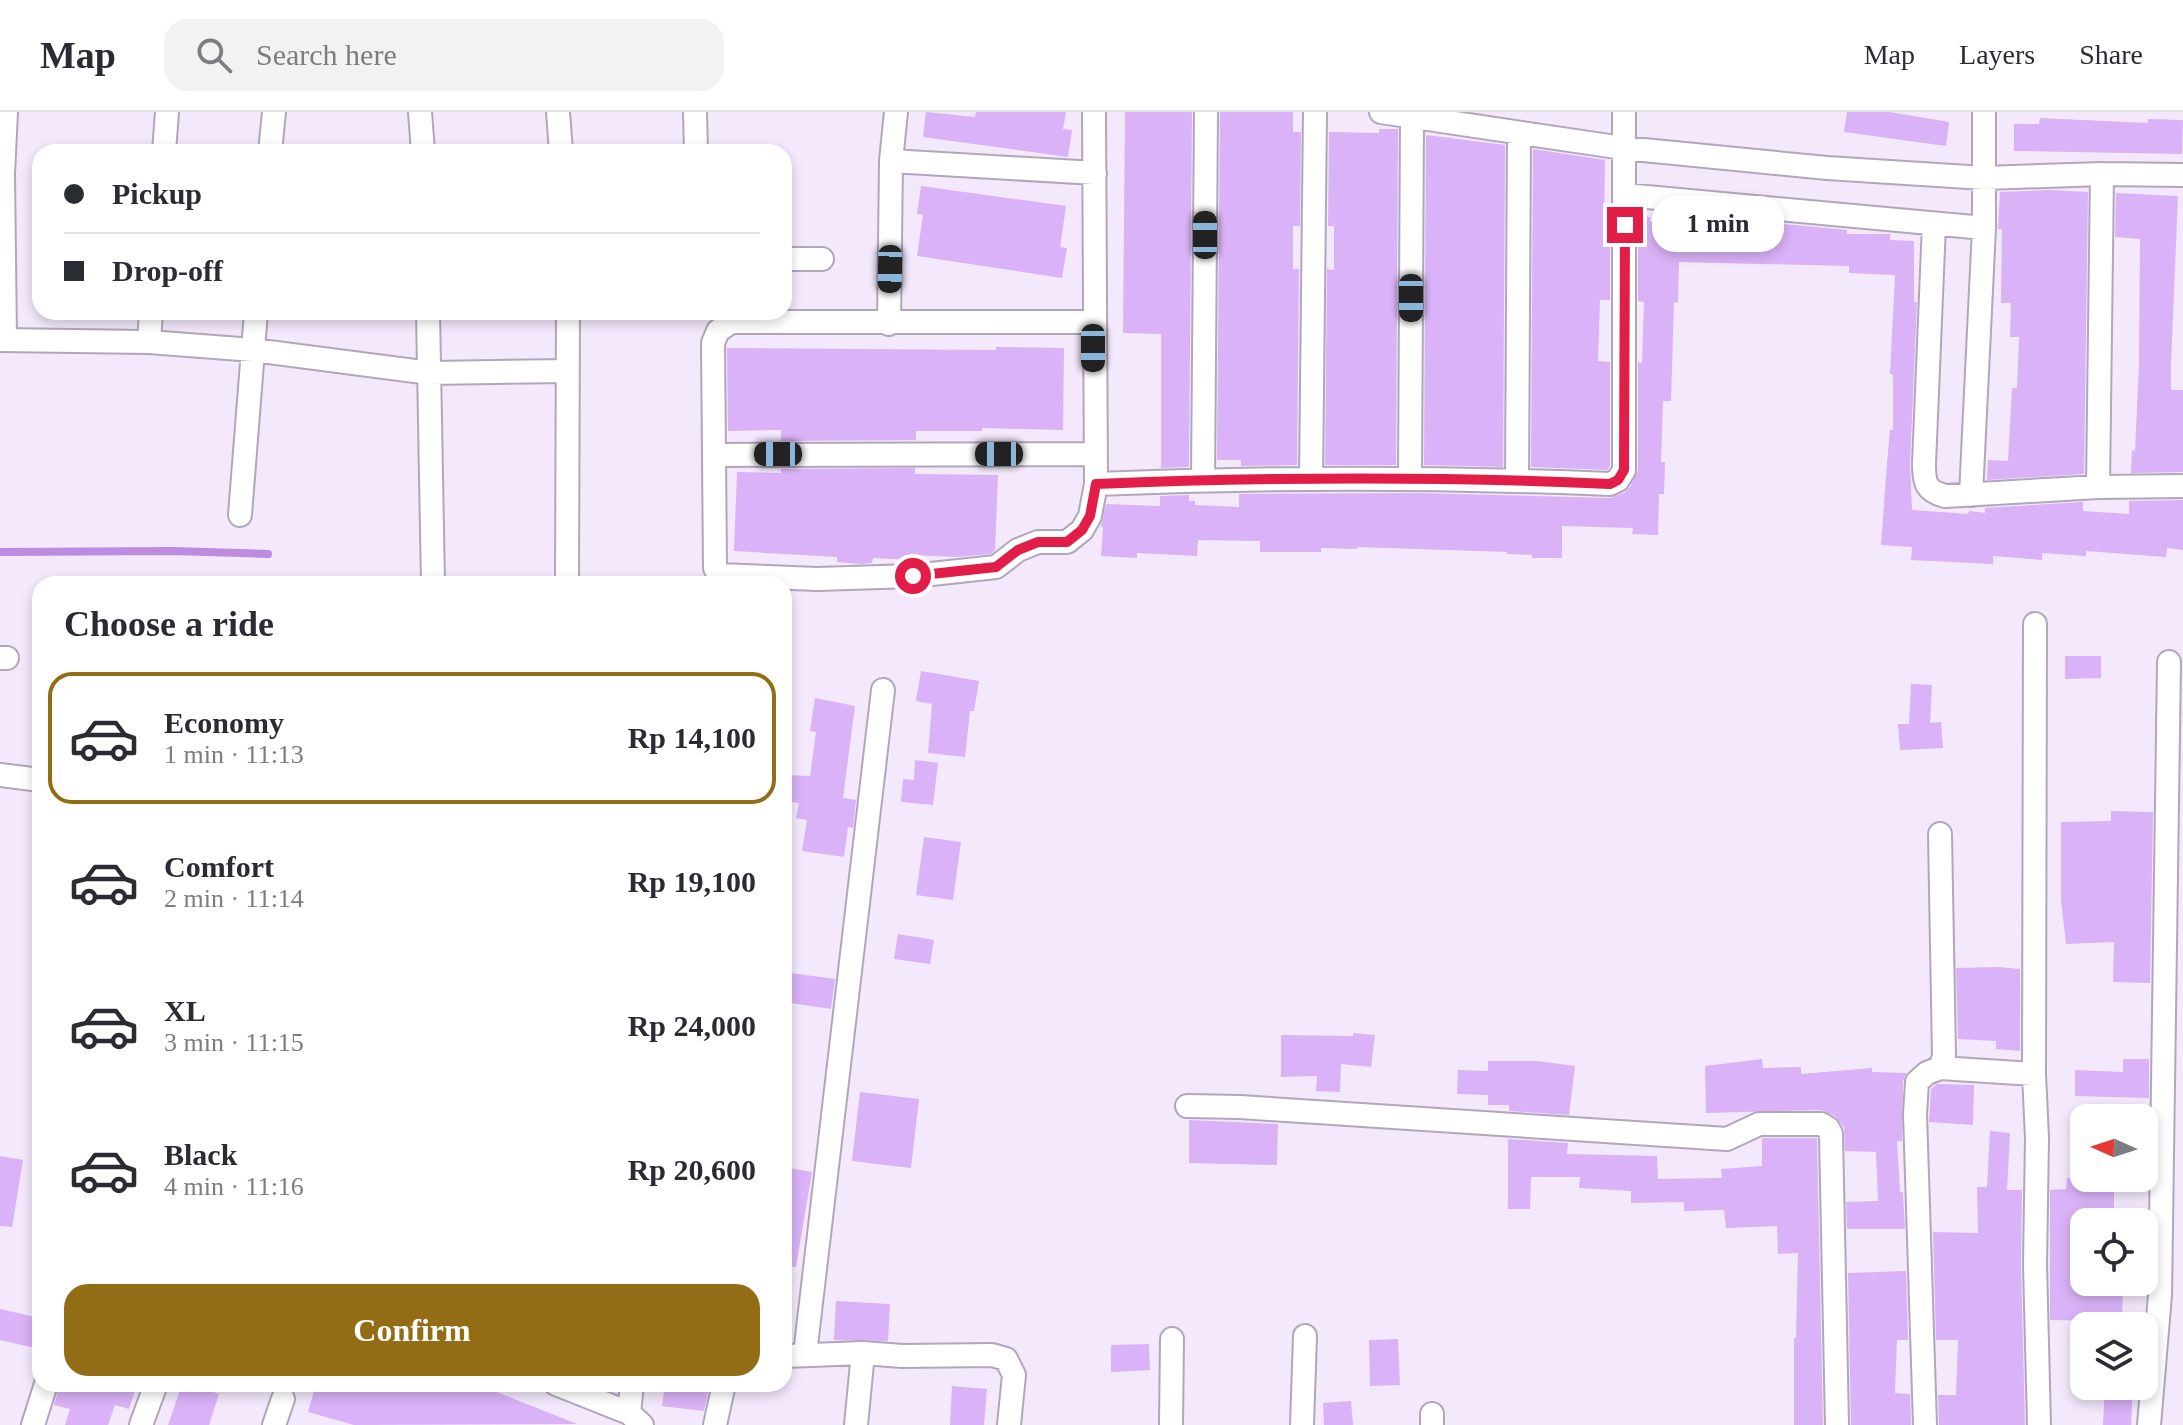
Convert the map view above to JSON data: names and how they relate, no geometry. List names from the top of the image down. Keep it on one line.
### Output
{"north":"left","page":{"header":"Map","search":"Search here","nav":["Map","Layers","Share"],"banner":["Pickup","Drop-off"],"bubble":"1 min","heading":"Choose a ride","list":[{"name":"Economy","note":"1 min · 11:13","value":"Rp 14,100"},{"name":"Comfort","note":"2 min · 11:14","value":"Rp 19,100"},{"name":"XL","note":"3 min · 11:15","value":"Rp 24,000"},{"name":"Black","note":"4 min · 11:16","value":"Rp 20,600"}],"buttons":"Confirm"}}
